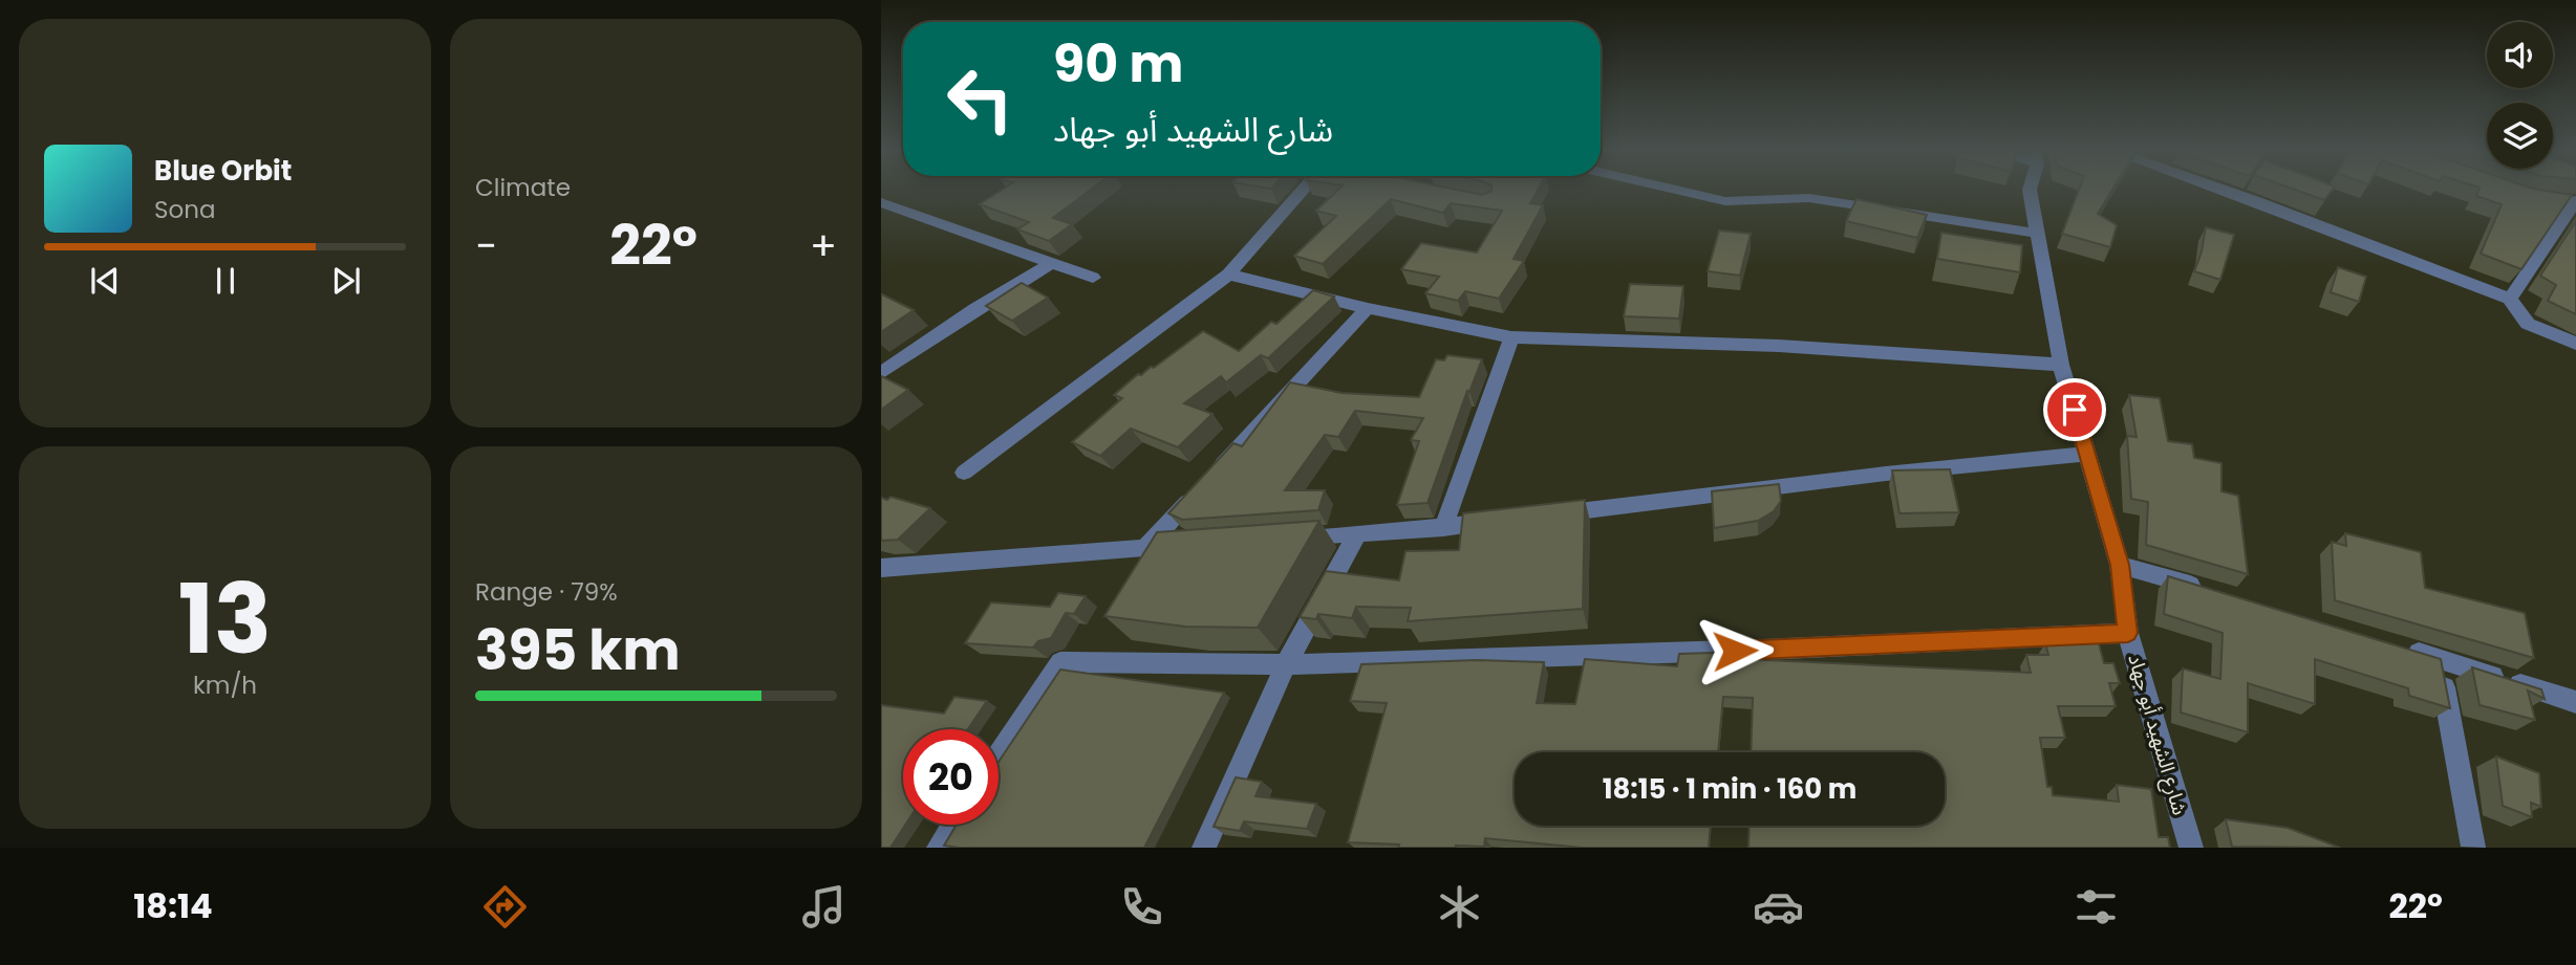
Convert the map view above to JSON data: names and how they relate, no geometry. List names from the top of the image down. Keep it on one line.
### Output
{"streets":{"street":["شارع الشهيد أبو جهاد"]},"page":{"tile":["Climate",["13","km/h"],["Range · 79%","395 km"]],"turn":["90 m","شارع الشهيد أبو جهاد"],"song":["Blue Orbit","Sona"],"heat":["−","22°","+"],"limit":"20","trip":"18:15 · 1 min · 160 m","tabs":["18:14","22°"]}}
